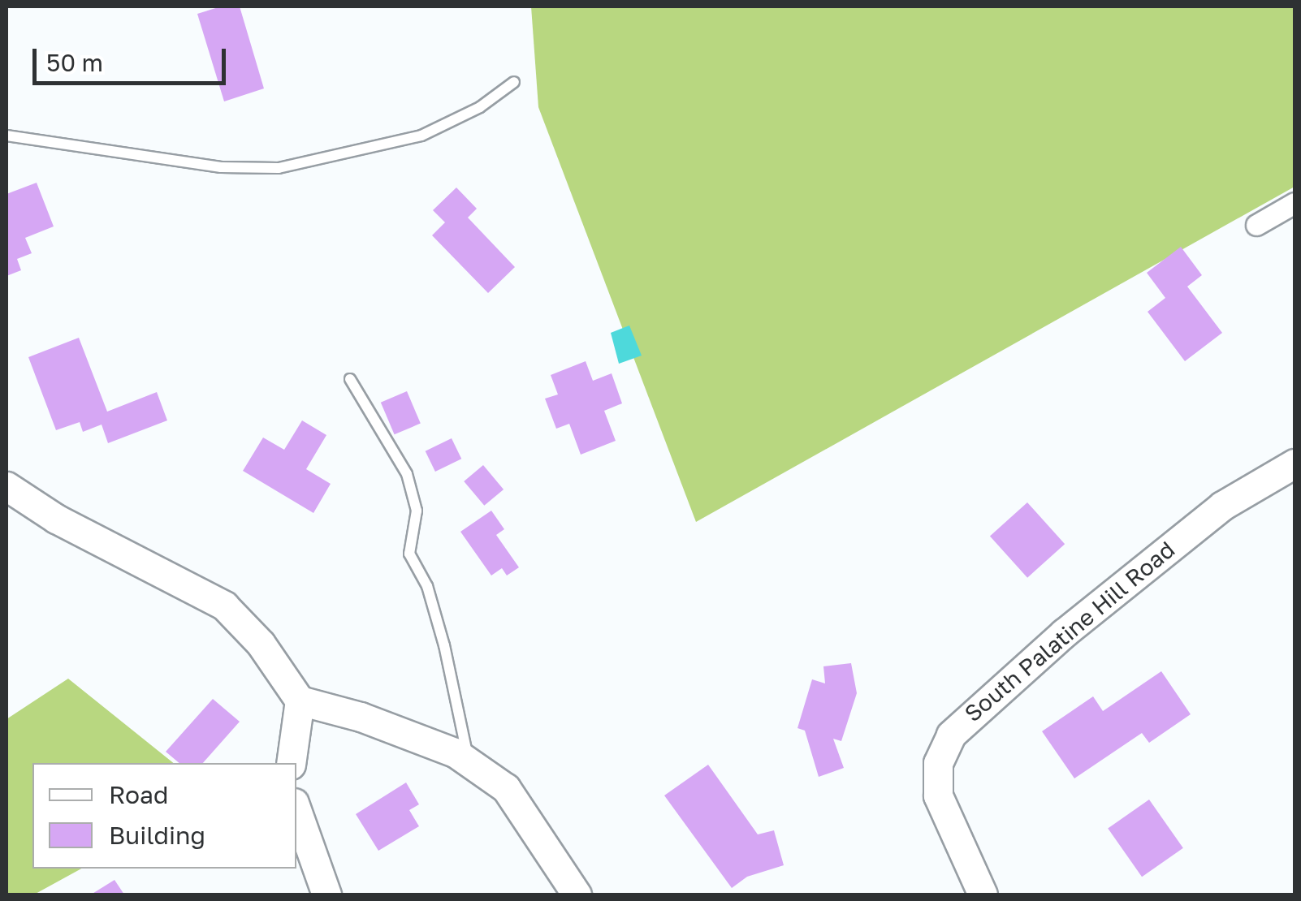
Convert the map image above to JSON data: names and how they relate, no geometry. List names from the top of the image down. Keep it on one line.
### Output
{"streets":{"street":["South Palatine Hill Road"]},"legend":["Road","Building"],"scale_bar":"50 m"}
